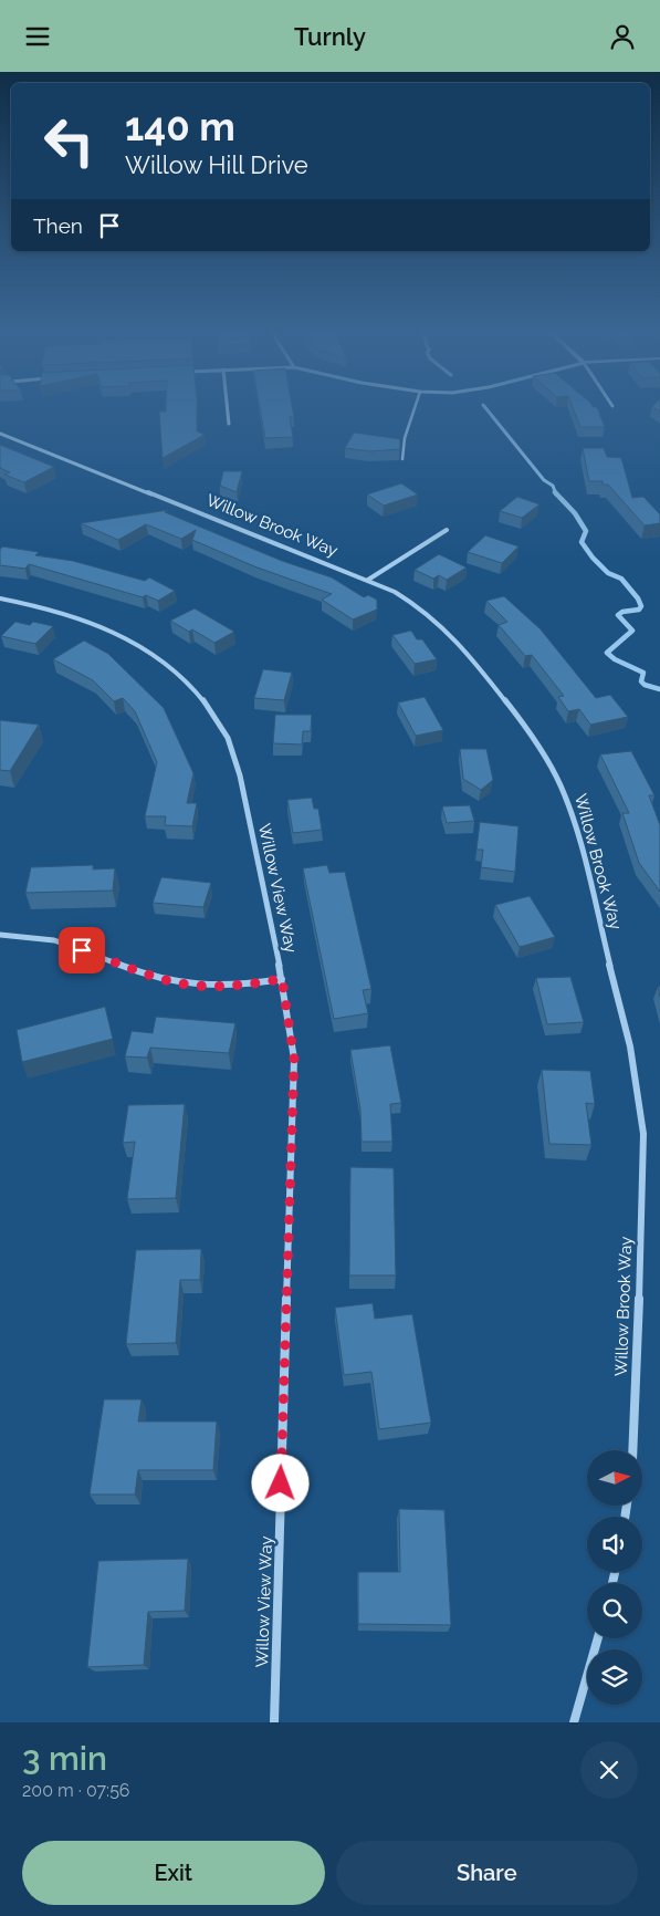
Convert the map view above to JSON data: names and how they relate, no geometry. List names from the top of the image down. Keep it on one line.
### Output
{"streets":{"street":["Willow Brook Way","Willow View Way"]},"north":"right","page":{"header":"Turnly","turn":["140 m","Willow Hill Drive"],"then":"Then","heading":["3 min","200 m · 07:56"],"buttons":["Exit","Share"]}}
